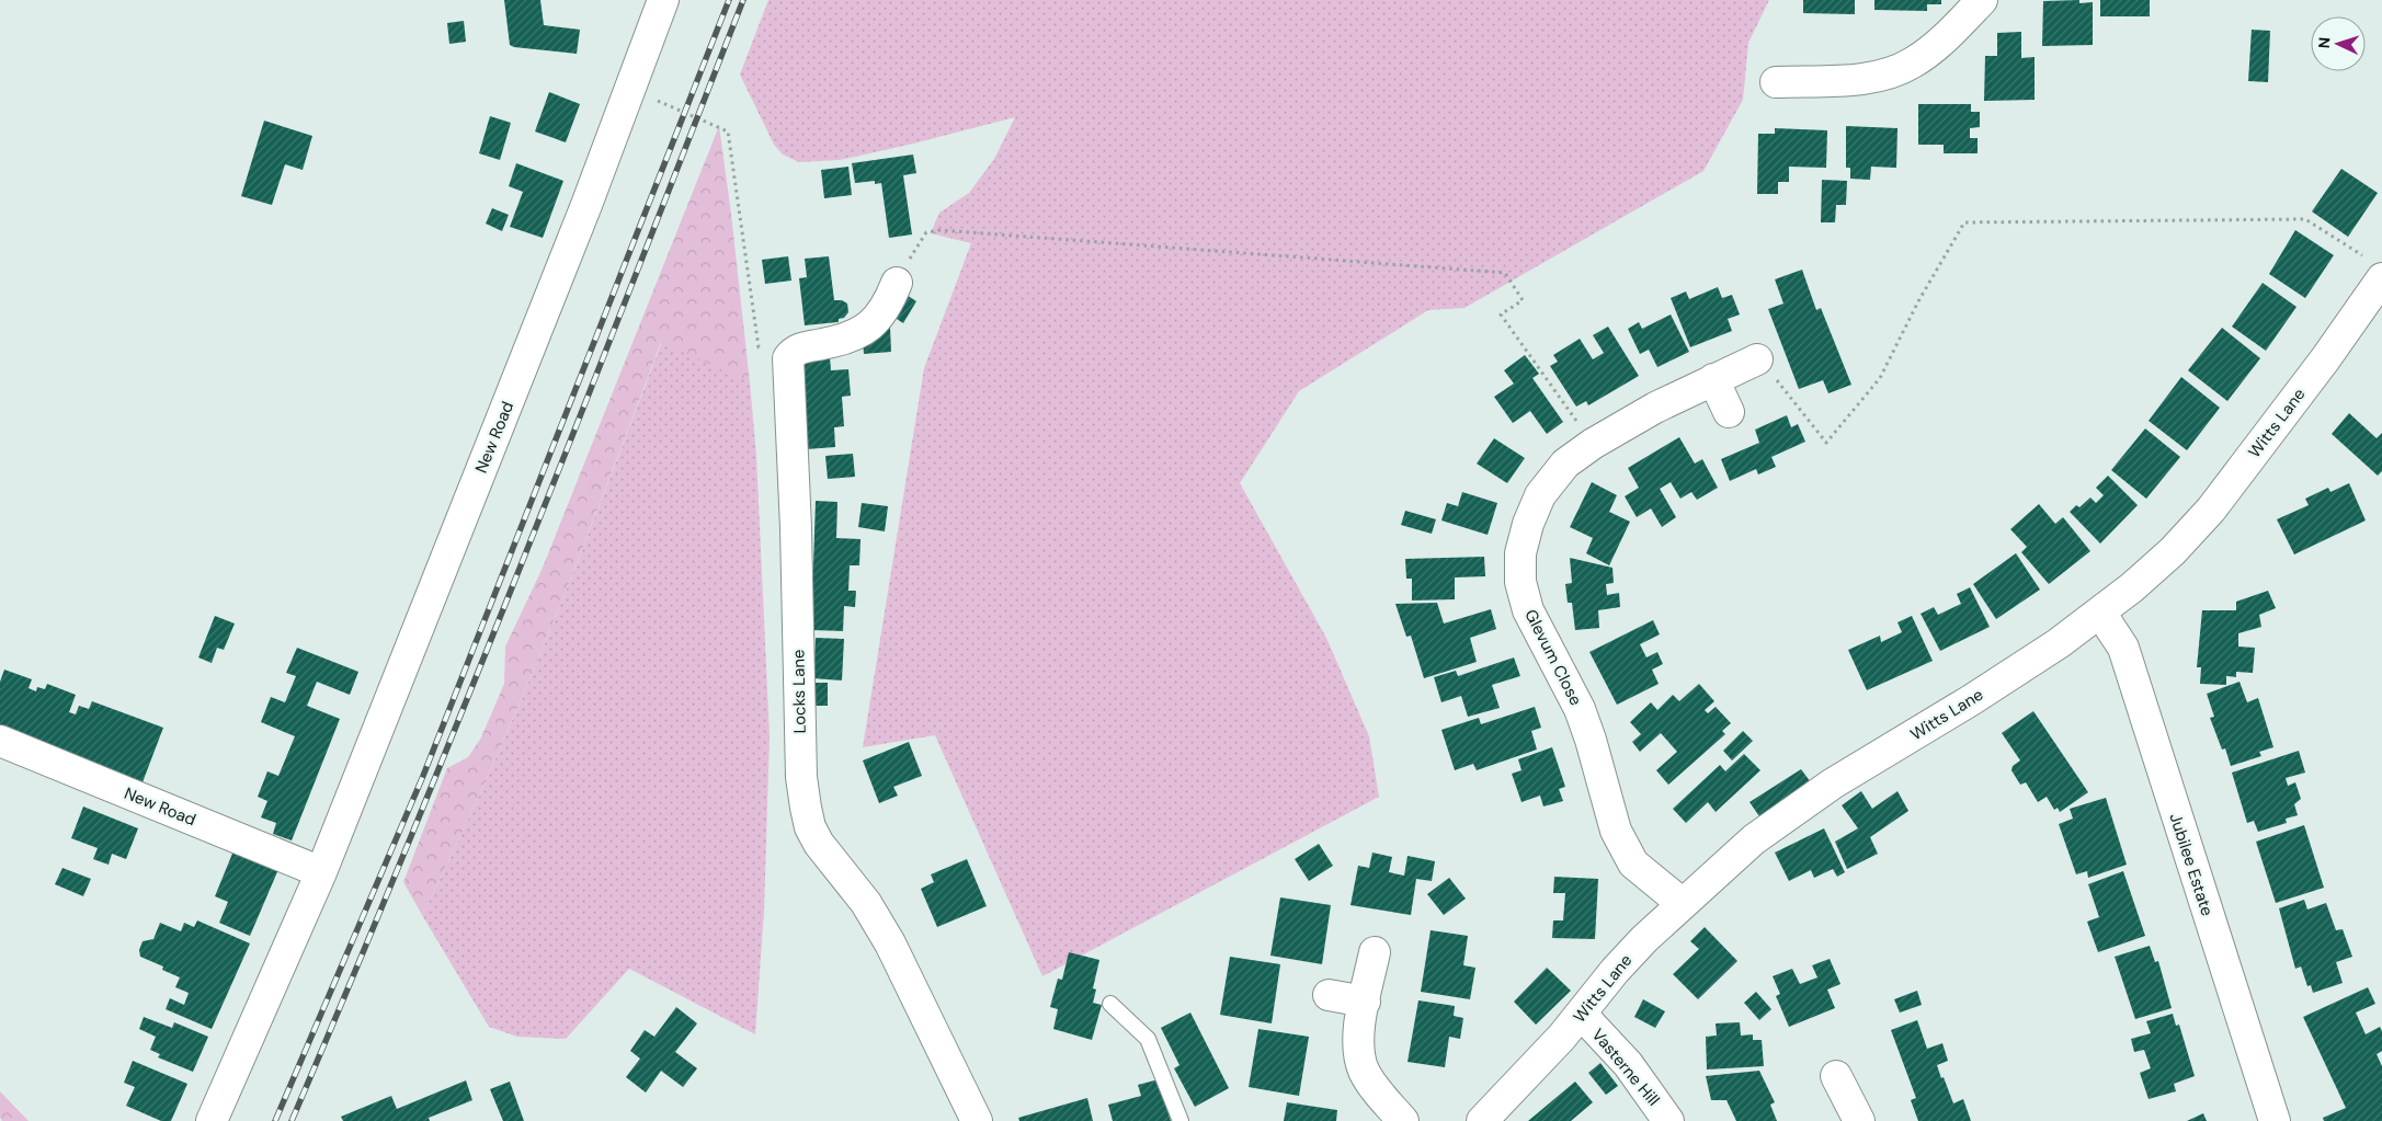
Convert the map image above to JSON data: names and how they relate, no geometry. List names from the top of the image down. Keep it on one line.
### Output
{"streets":{"street":["Witts Lane","New Road","Glevum Close","Locks Lane","Jubilee Estate","Vasterne Hill"]},"crossings":[["Witts Lane","Glevum Close"],["Witts Lane","Jubilee Estate"],["Witts Lane","Vasterne Hill"]],"north":"left"}
